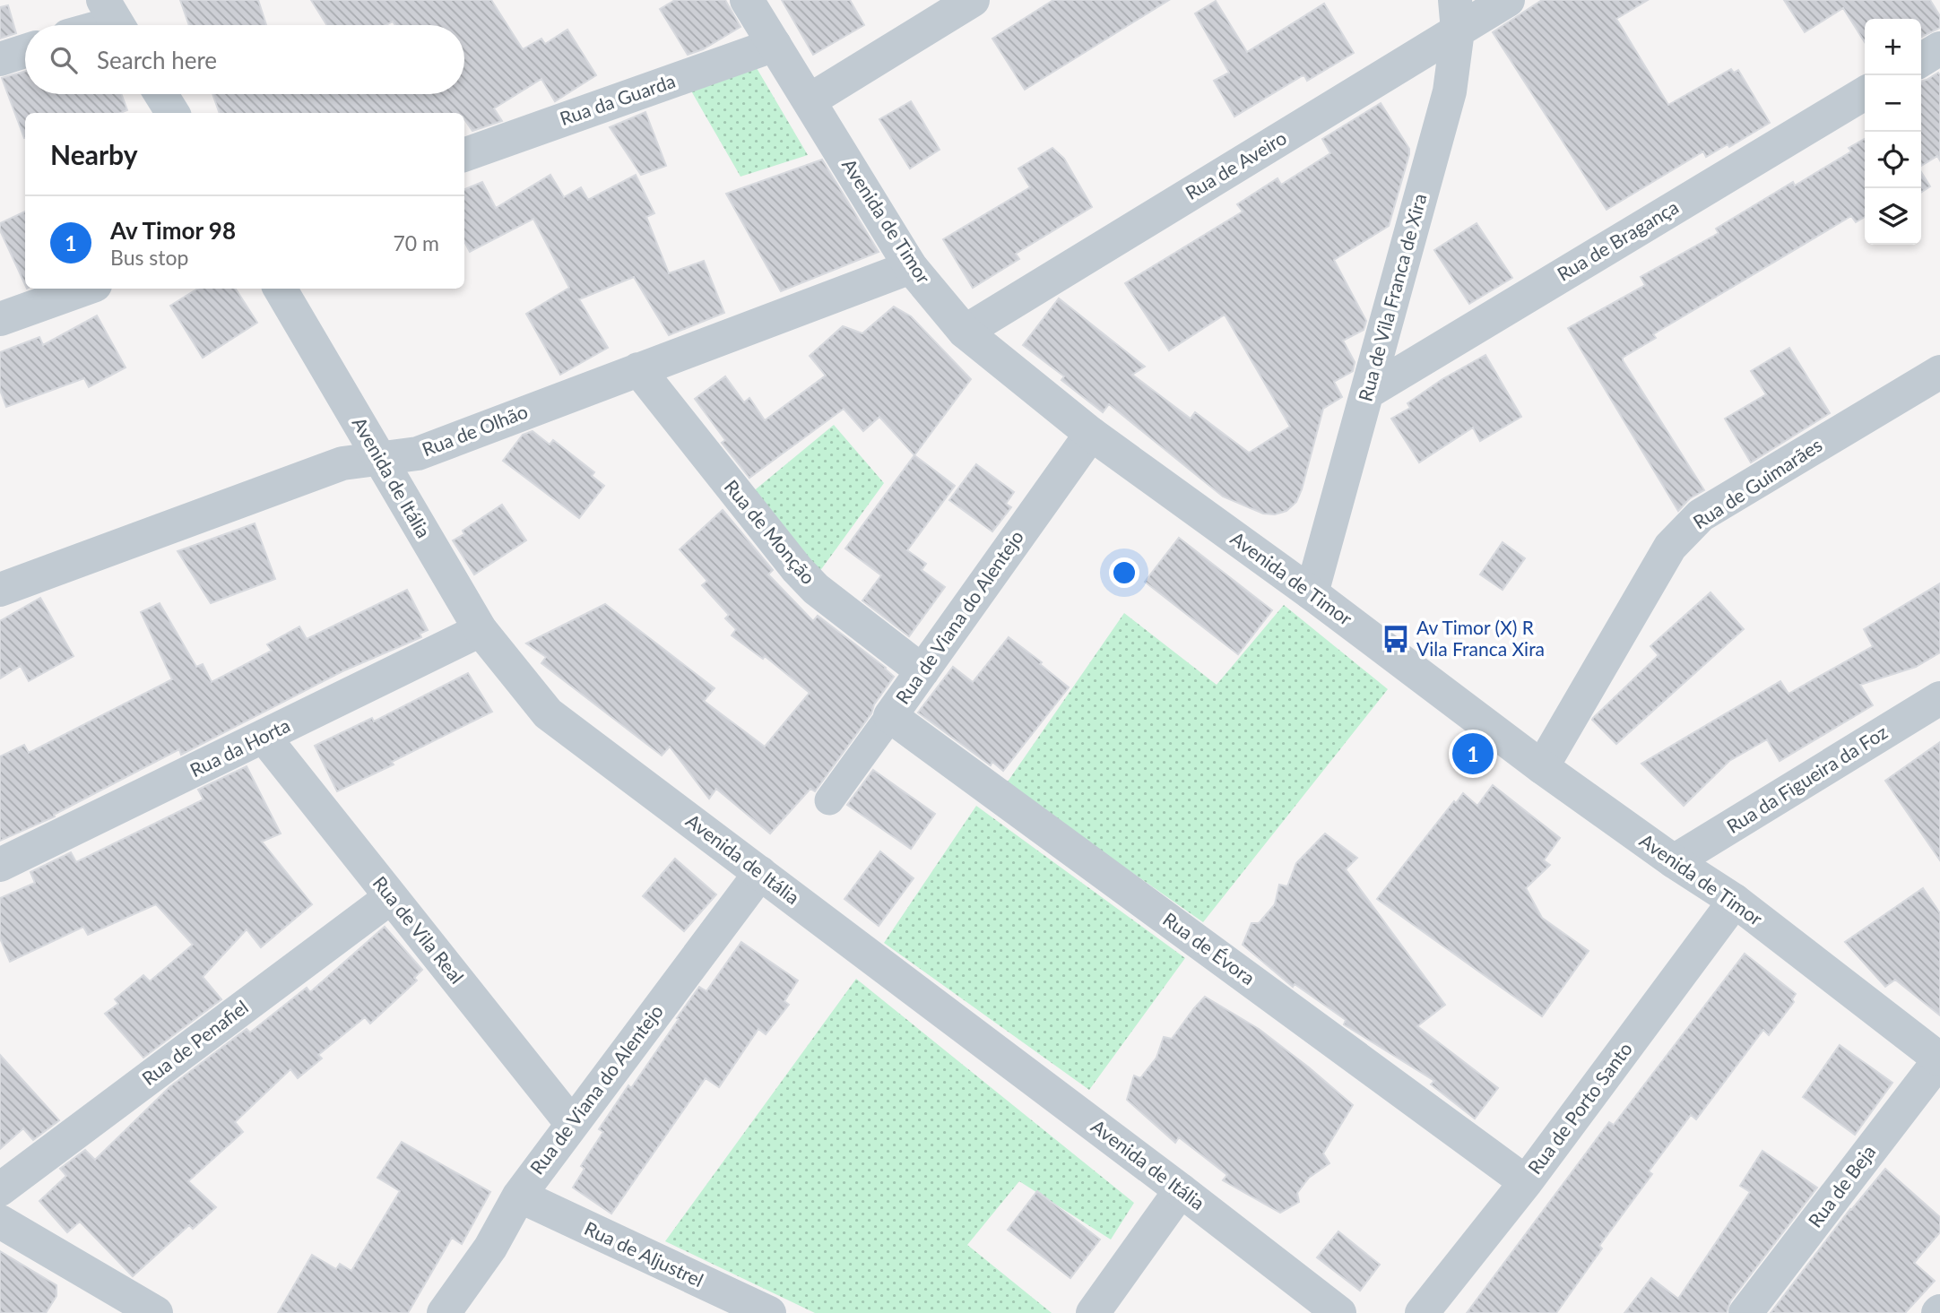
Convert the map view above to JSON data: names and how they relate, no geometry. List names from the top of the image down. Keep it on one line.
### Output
{"streets":{"street":["Rua da Guarda","Rua de Aveiro","Avenida de Timor","Rua de Bragança","Rua de Vila Franca de Xira","Rua de Olhão","Avenida de Itália","Rua de Guimarães","Rua de Monção","Rua de Viana do Alentejo","Rua da Horta","Rua da Figueira da Foz","Rua de Vila Real","Rua de Évora","Rua de Penafiel","Rua de Porto Santo","Rua de Beja","Rua de Aljustrel"]},"crossings":[["Rua da Guarda","Avenida de Timor"],["Rua de Aveiro","Avenida de Timor"],["Rua de Aveiro","Rua de Vila Franca de Xira"],["Avenida de Timor","Rua de Vila Franca de Xira"],["Avenida de Timor","Rua de Olhão"],["Avenida de Timor","Rua de Guimarães"],["Avenida de Timor","Rua de Viana do Alentejo"],["Avenida de Timor","Rua da Figueira da Foz"],["Avenida de Timor","Rua de Porto Santo"],["Avenida de Timor","Rua de Beja"],["Rua de Bragança","Rua de Vila Franca de Xira"],["Rua de Olhão","Avenida de Itália"],["Rua de Olhão","Rua de Monção"],["Avenida de Itália","Rua de Viana do Alentejo"],["Avenida de Itália","Rua da Horta"],["Rua de Monção","Rua de Viana do Alentejo"],["Rua de Viana do Alentejo","Rua de Vila Real"],["Rua de Viana do Alentejo","Rua de Évora"],["Rua de Viana do Alentejo","Rua de Aljustrel"],["Rua da Horta","Rua de Vila Real"],["Rua de Vila Real","Rua de Penafiel"],["Rua de Évora","Rua de Porto Santo"]],"places":{"bus stop":["Av Timor (X) R Vila Franca Xira"]},"page":{"map_buttons":["+","−"],"search":"Search here","heading":"Nearby","list":[{"mark":"1","name":"Av Timor 98","note":"Bus stop","value":"70 m"}],"pins":"1"}}
